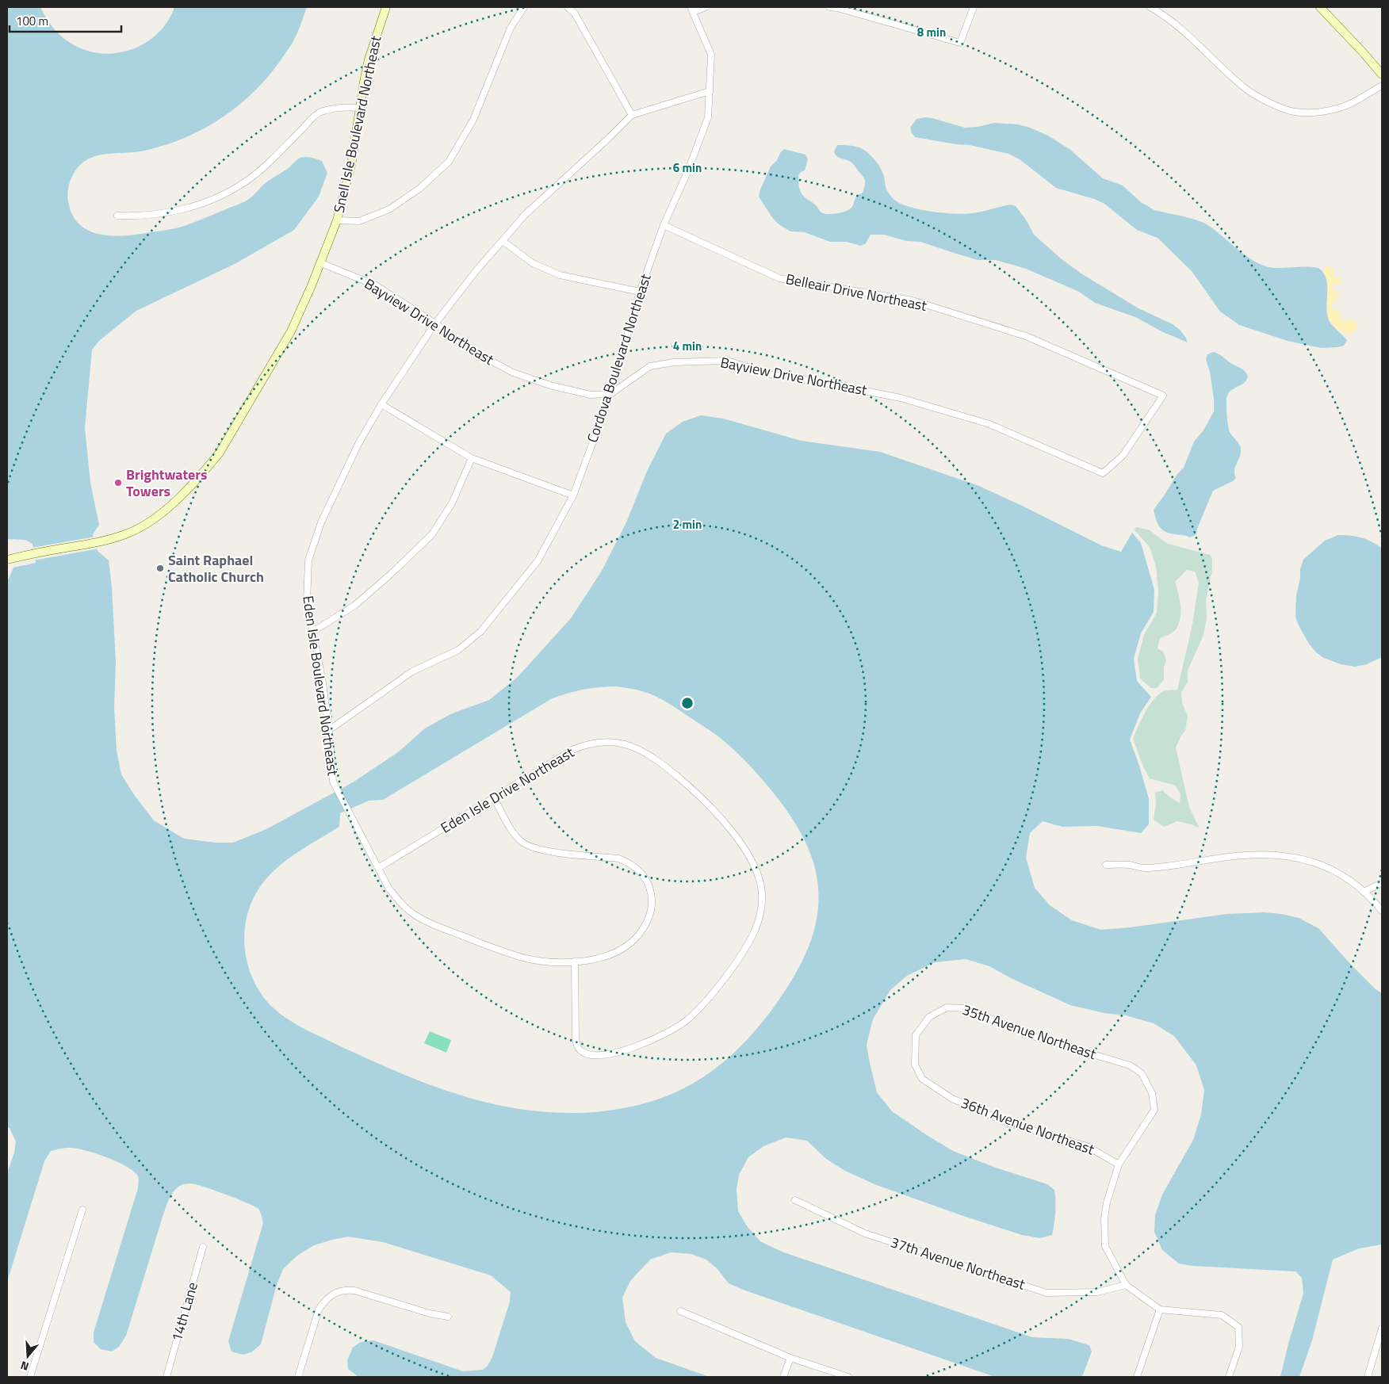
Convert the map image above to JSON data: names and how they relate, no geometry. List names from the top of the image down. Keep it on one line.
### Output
{"streets":{"street":["Snell Isle Boulevard Northeast","Belleair Drive Northeast","Bayview Drive Northeast","Cordova Boulevard Northeast","Eden Isle Boulevard Northeast","Eden Isle Drive Northeast","35th Avenue Northeast","36th Avenue Northeast","37th Avenue Northeast","14th Lane"]},"crossings":[["Snell Isle Boulevard Northeast","Bayview Drive Northeast"],["Belleair Drive Northeast","Bayview Drive Northeast"],["Belleair Drive Northeast","Cordova Boulevard Northeast"],["Bayview Drive Northeast","Cordova Boulevard Northeast"],["Bayview Drive Northeast","Eden Isle Boulevard Northeast"],["Cordova Boulevard Northeast","Eden Isle Boulevard Northeast"],["Eden Isle Boulevard Northeast","Eden Isle Drive Northeast"],["35th Avenue Northeast","36th Avenue Northeast"]],"places":["Brightwaters Towers","Saint Raphael Catholic Church"],"scale_bar":"100 m","north":"bottom","rings":["8 min","6 min","4 min","2 min"]}
